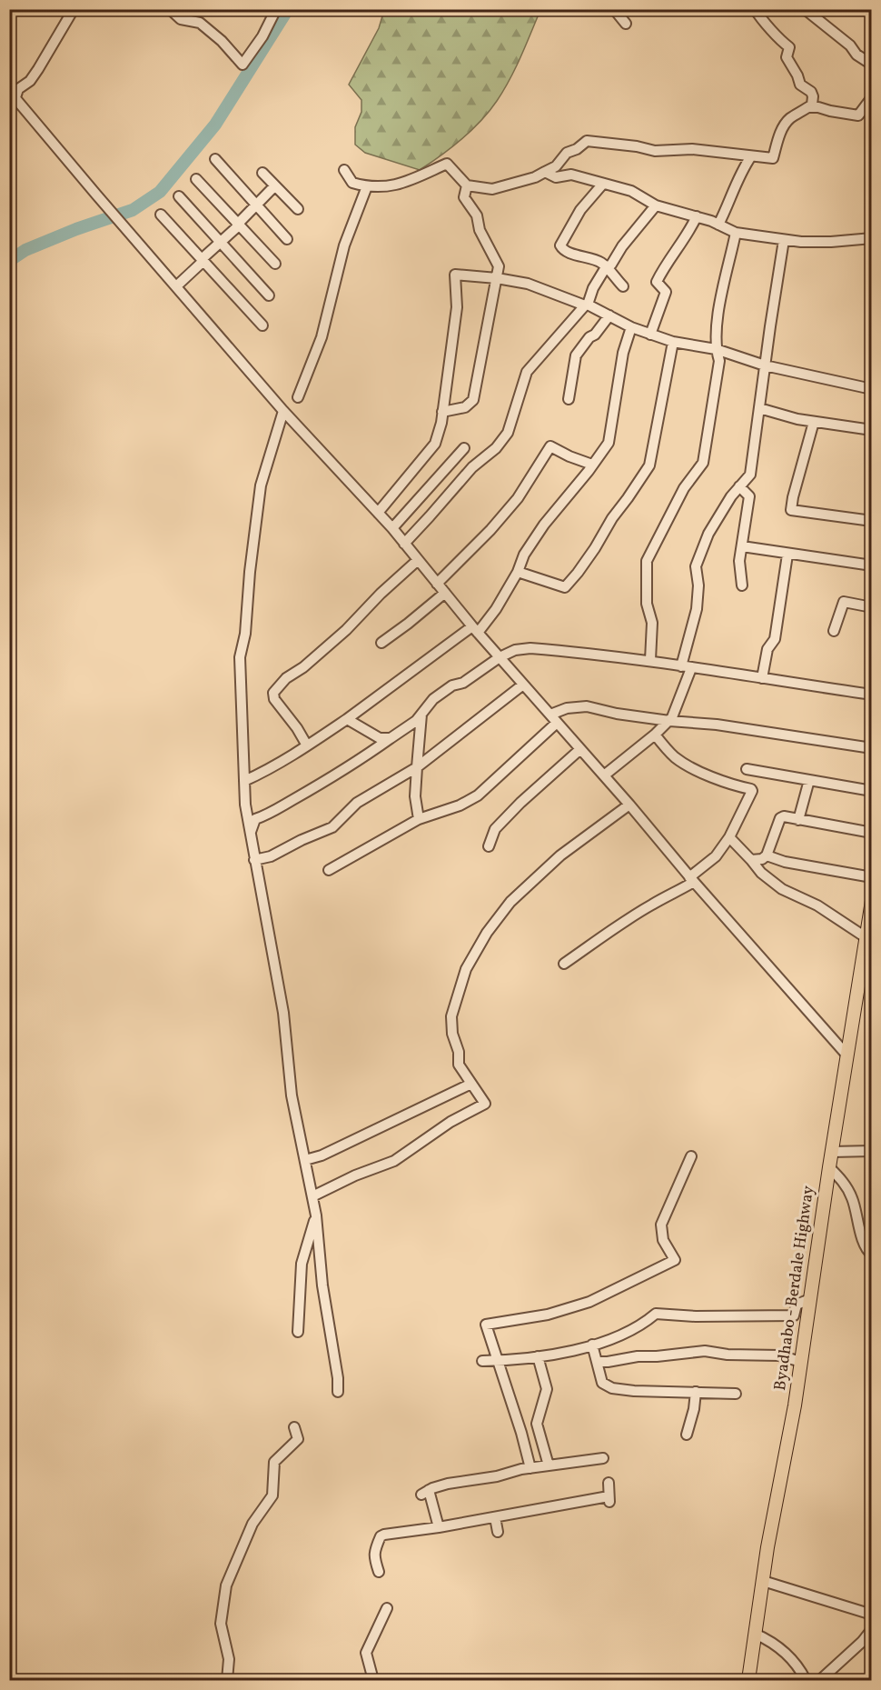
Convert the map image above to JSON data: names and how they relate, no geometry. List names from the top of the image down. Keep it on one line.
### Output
{"streets":{"main road":["Byadhabo - Berdale Highway"]}}
